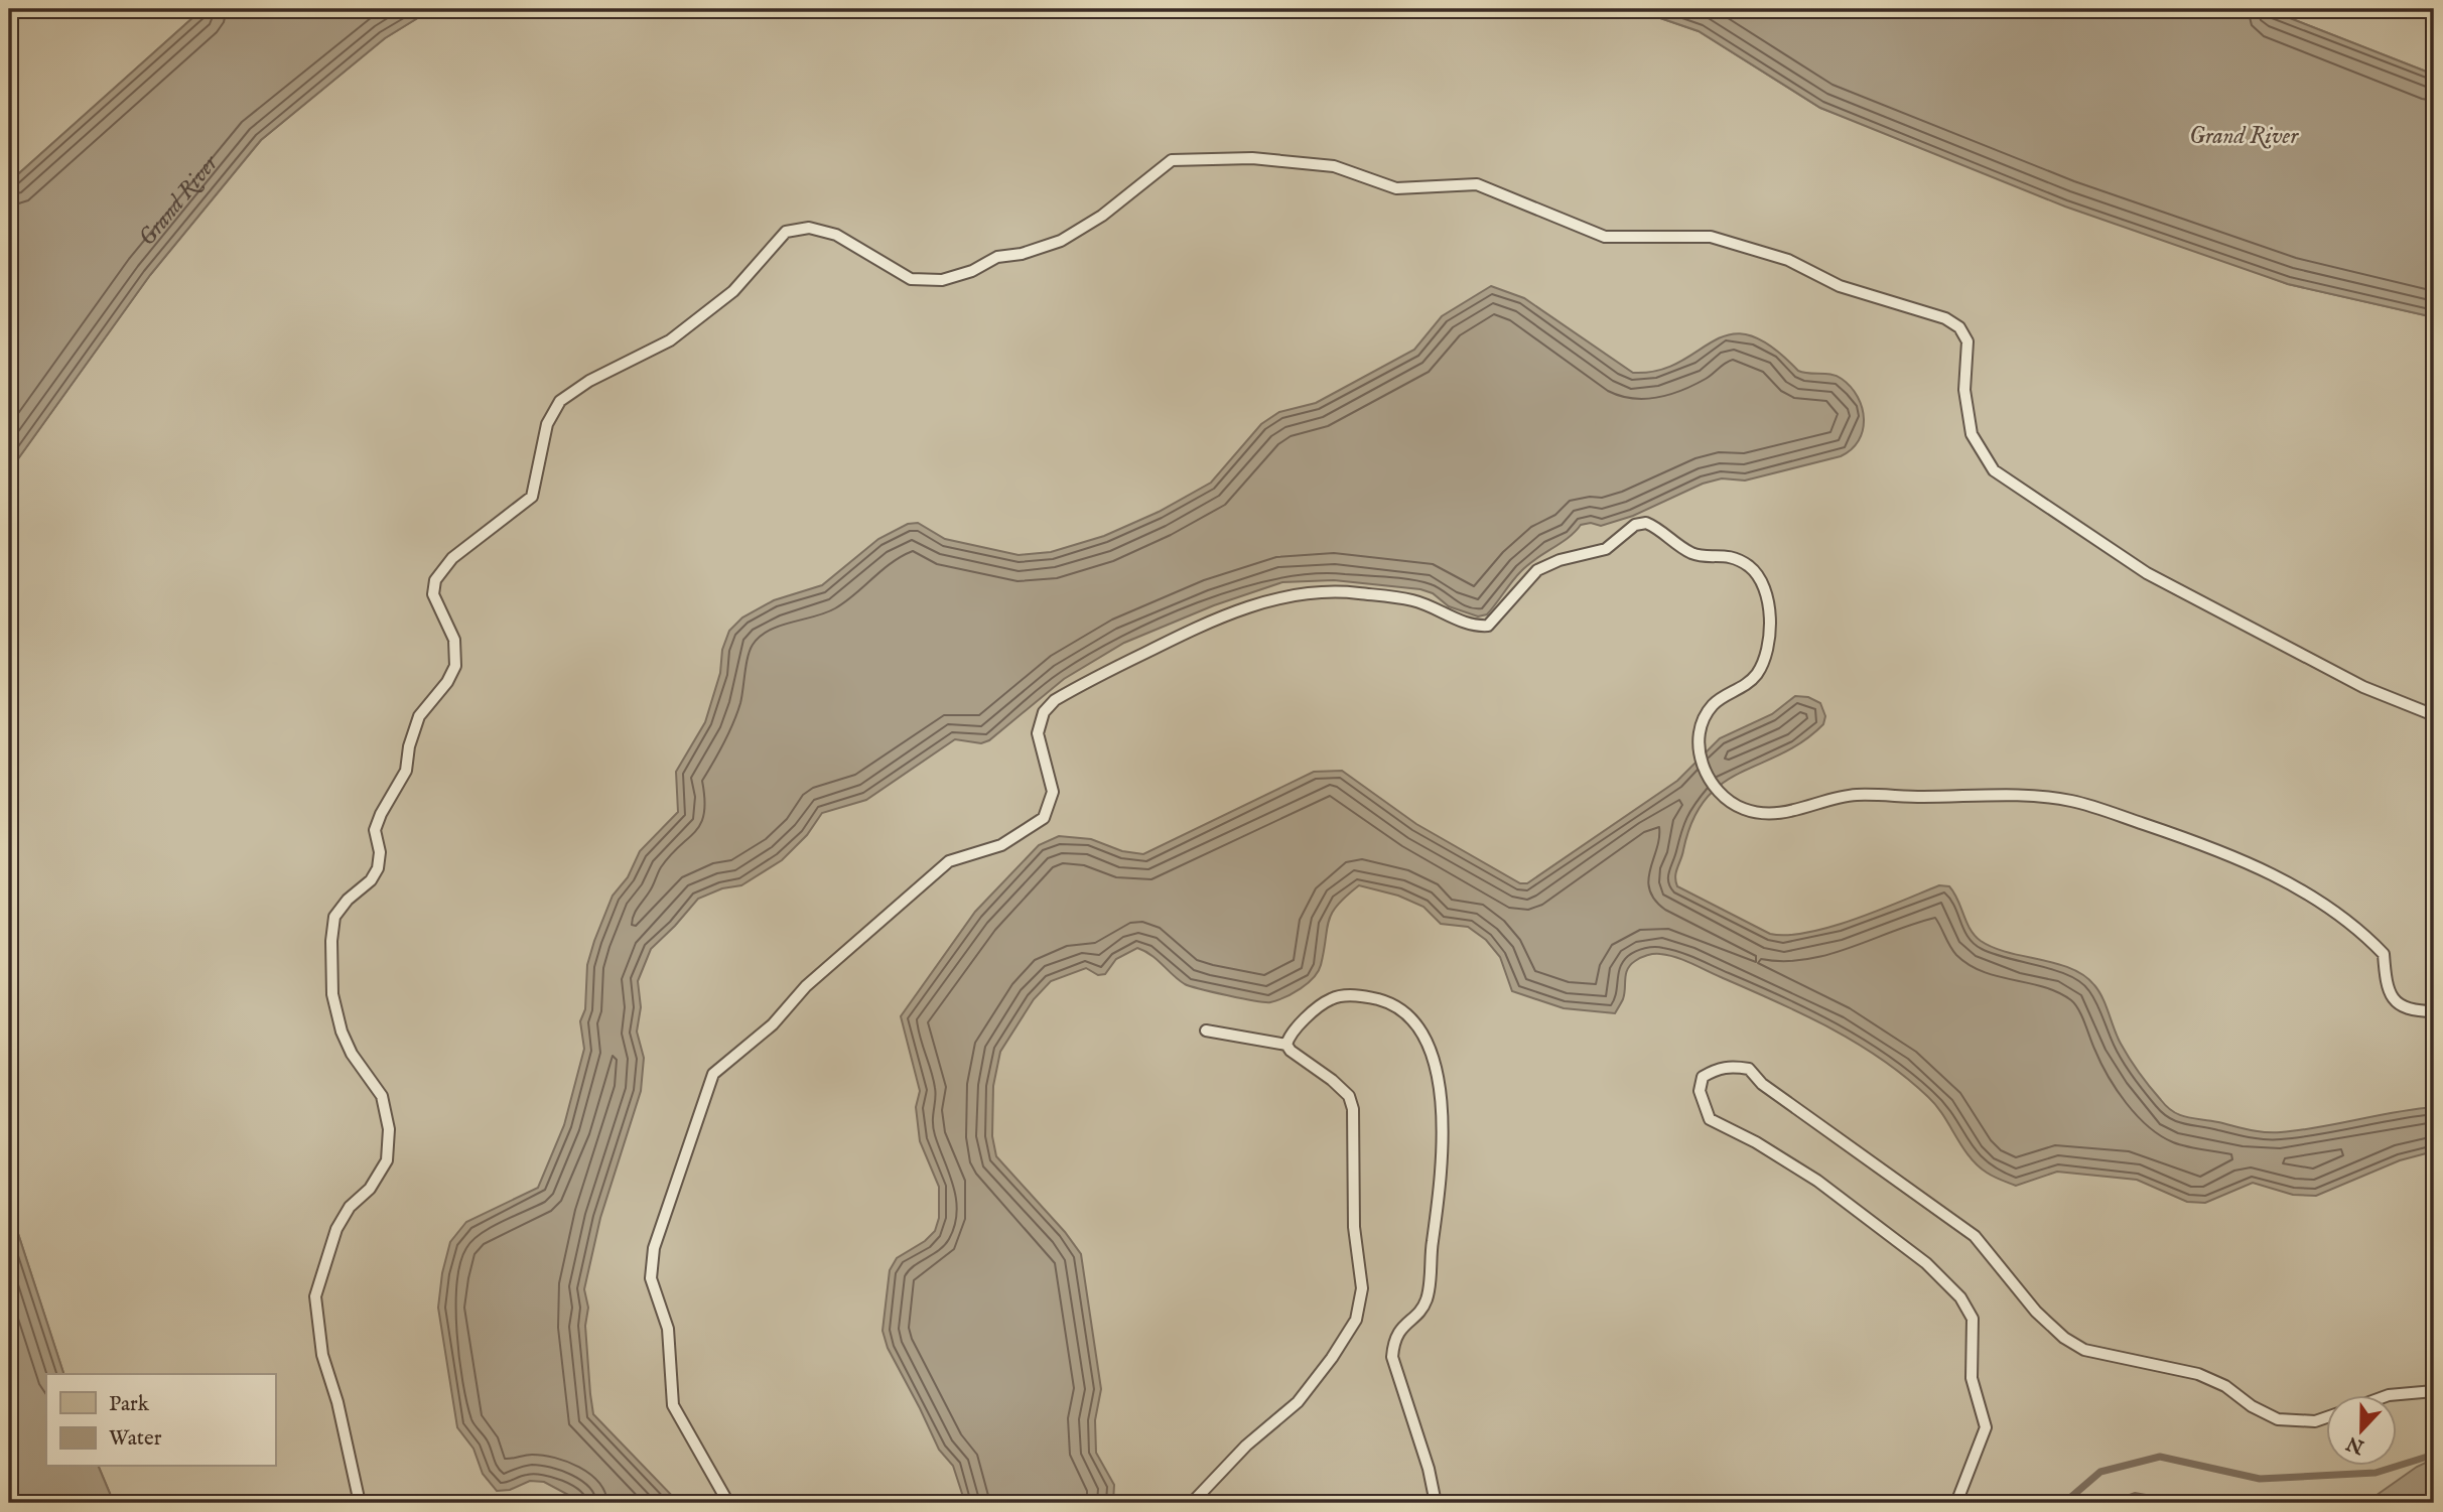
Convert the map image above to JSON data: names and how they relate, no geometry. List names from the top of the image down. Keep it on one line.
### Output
{"water":["Grand River"],"legend":["Park","Water"],"north":"bottom"}
